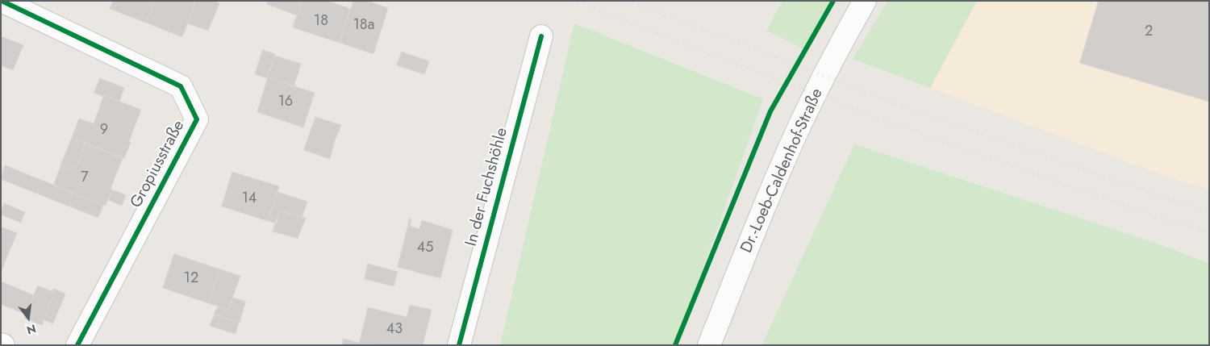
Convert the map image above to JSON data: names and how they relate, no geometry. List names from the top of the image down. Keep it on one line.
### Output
{"streets":{"street":["Gropiusstraße","Dr.-Loeb-Caldenhof-Straße","In der Fuchshöhle"]},"house_numbers":["18","18a","2","16","9","7","14","45","12","43"],"north":"bottom"}
